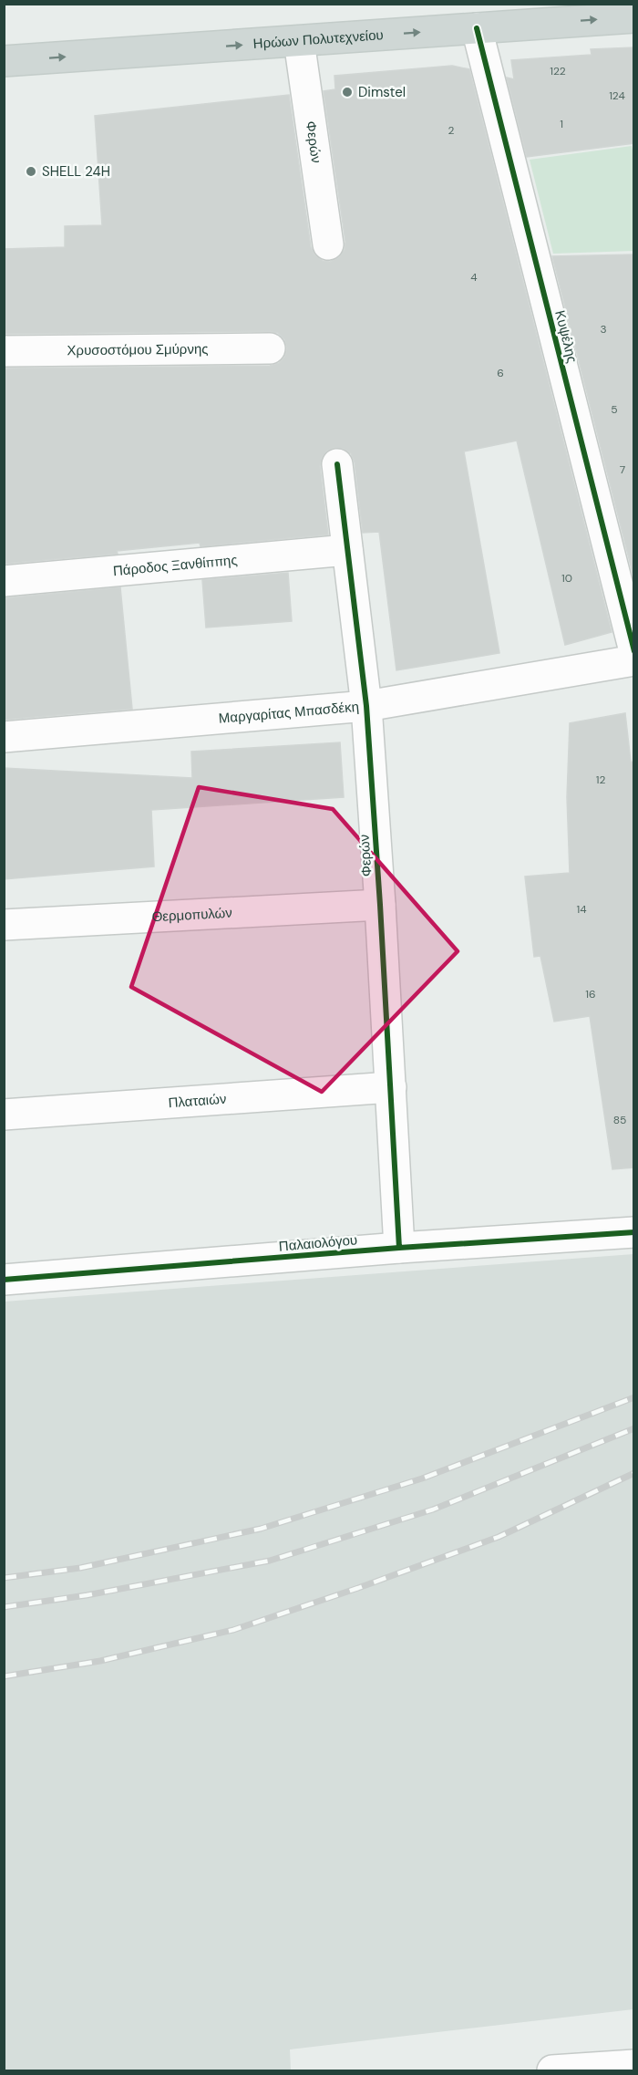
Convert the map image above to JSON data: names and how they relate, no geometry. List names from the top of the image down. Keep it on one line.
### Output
{"streets":{"main road":["Ηρώων Πολυτεχνείου"],"street":["Φερών","Κυψέλης","Χρυσοστόμου Σμύρνης","Πάροδος Ξανθίππης","Μαργαρίτας Μπασδέκη","Θερμοπυλών","Πλαταιών","Παλαιολόγου"]},"crossings":[["Ηρώων Πολυτεχνείου","Φερών"],["Ηρώων Πολυτεχνείου","Κυψέλης"],["Φερών","Πάροδος Ξανθίππης"],["Φερών","Μαργαρίτας Μπασδέκη"],["Φερών","Θερμοπυλών"],["Φερών","Πλαταιών"],["Φερών","Παλαιολόγου"]],"one_way":["Ηρώων Πολυτεχνείου"],"places":["Dimstel","SHELL 24H"],"house_numbers":["122","124","1","2","4","3","6","5","7","10","12","14","16","85"]}
